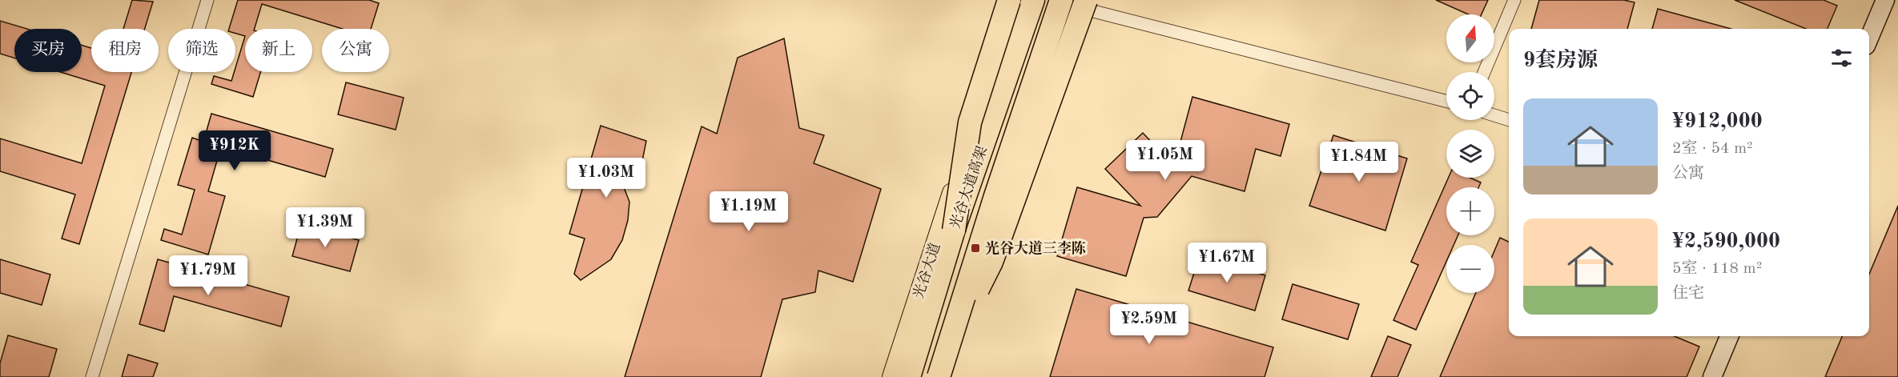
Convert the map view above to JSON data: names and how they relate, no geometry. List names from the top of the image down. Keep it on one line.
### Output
{"streets":{"highway":["光谷大道高架"],"main road":["光谷大道"]},"places":{"transit":["光谷大道三李陈"]},"north":"top","page":{"map_buttons":["+","−"],"chip":["买房","租房","筛选","新上","公寓"],"heading":"9套房源","list":[{"name":"¥912,000","note":"2室 · 54 m² · 公寓"},{"name":"¥2,590,000","note":"5室 · 118 m² · 住宅"}],"price":["¥912K","¥1.05M","¥1.84M","¥1.03M","¥1.19M","¥1.39M","¥1.67M","¥1.79M","¥2.59M"]}}
